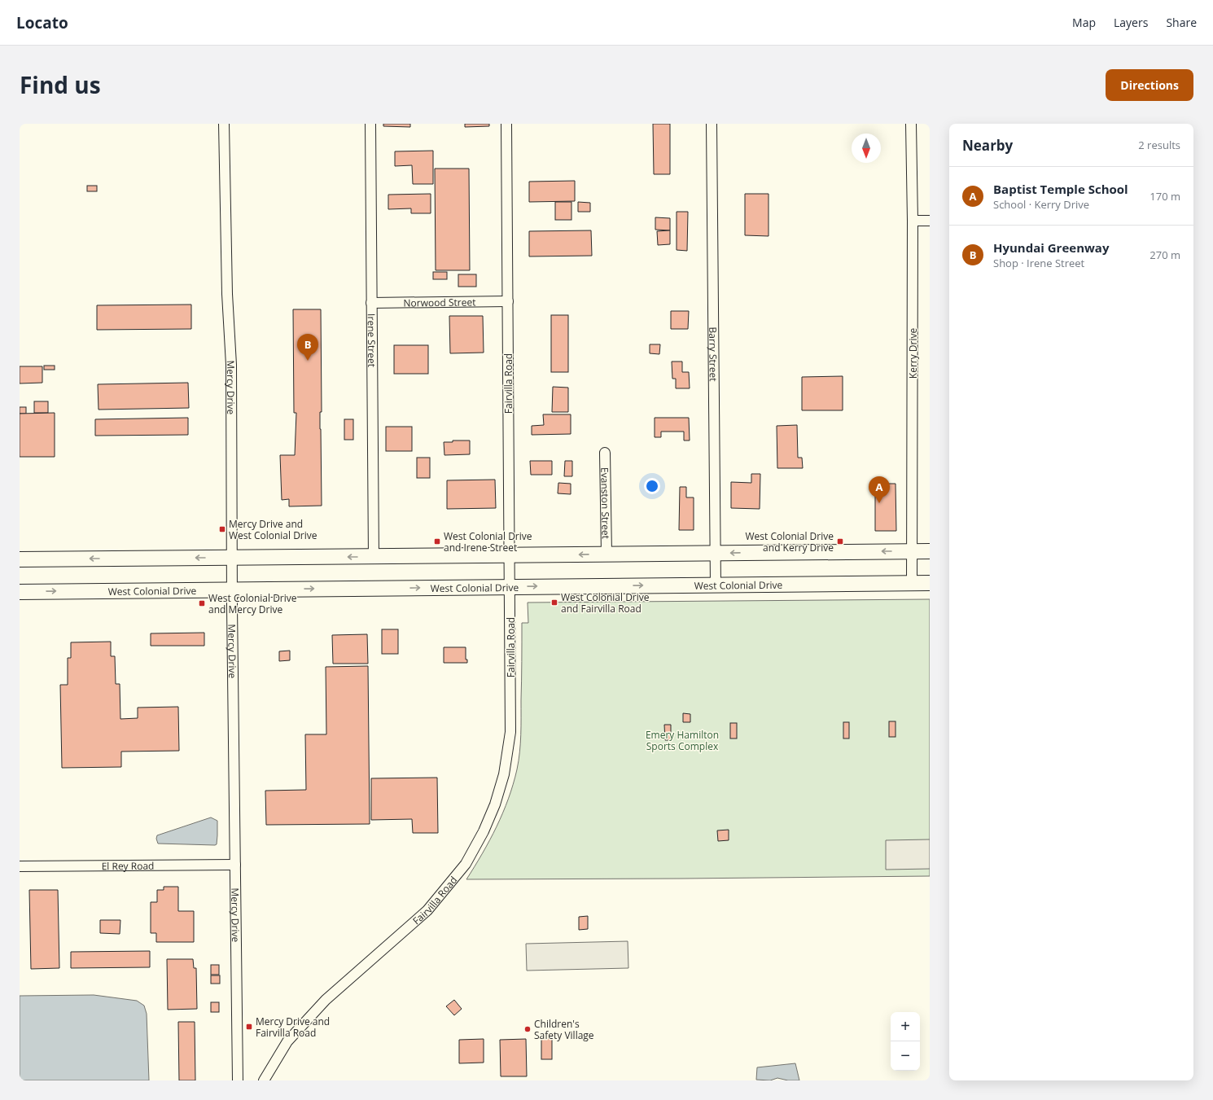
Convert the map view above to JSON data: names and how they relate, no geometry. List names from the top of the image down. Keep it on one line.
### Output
{"streets":{"highway":["West Colonial Drive"],"street":["Norwood Street","Irene Street","Kerry Drive","Barry Street","Fairvilla Road","Mercy Drive","Evanston Street","El Rey Road"]},"crossings":[["Norwood Street","Irene Street"],["Norwood Street","Fairvilla Road"],["Kerry Drive","West Colonial Drive"],["Barry Street","West Colonial Drive"],["Fairvilla Road","West Colonial Drive"],["Mercy Drive","West Colonial Drive"],["Mercy Drive","El Rey Road"]],"parks":["Emery Hamilton Sports Complex"],"places":{"transit":["Mercy Drive and West Colonial Drive","West Colonial Drive and Irene Street","West Colonial Drive and Kerry Drive","West Colonial Drive and Fairvilla Road","West Colonial Drive and Mercy Drive","Mercy Drive and Fairvilla Road"],"other":["Children's Safety Village"]},"north":"bottom","page":{"header":"Locato","nav":["Map","Layers","Share"],"title":"Find us","buttons":"Directions","heading":["Nearby","2 results"],"list":[{"mark":"A","name":"Baptist Temple School","note":"School · Kerry Drive","value":"170 m"},{"mark":"B","name":"Hyundai Greenway","note":"Shop · Irene Street","value":"270 m"}],"pins":["B","A"],"map_buttons":["+","−"]}}
